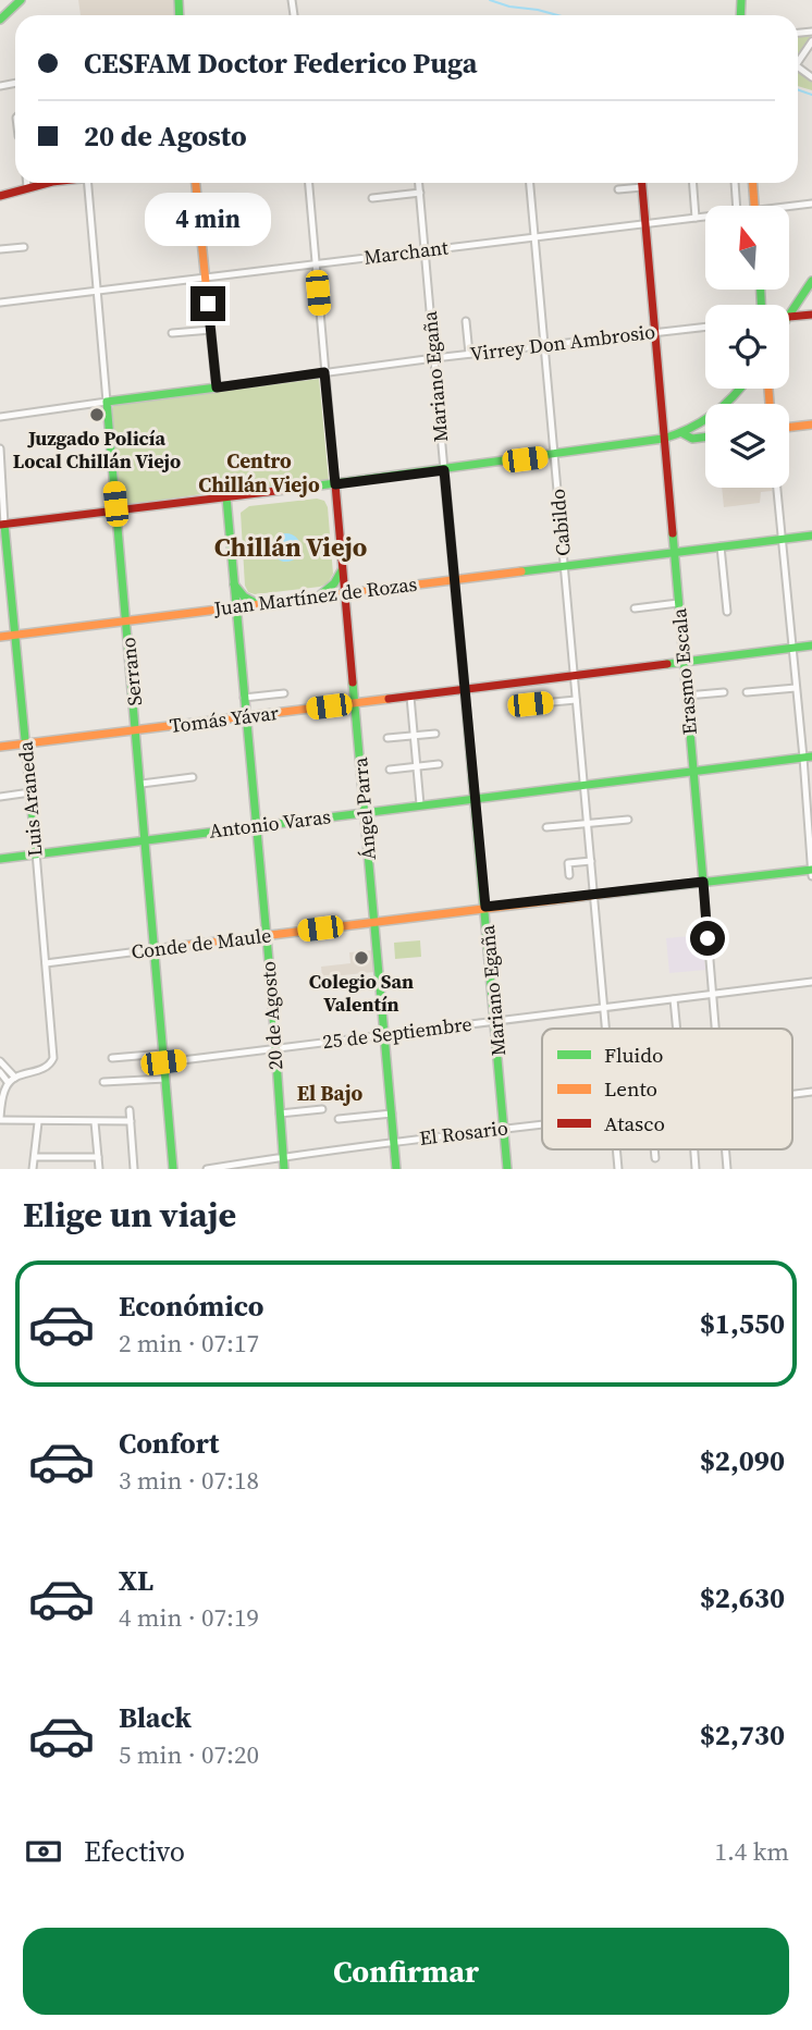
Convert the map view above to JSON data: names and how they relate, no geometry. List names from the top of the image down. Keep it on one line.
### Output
{"streets":{"street":["Marchant","Virrey Don Ambrosio","Mariano Egaña","Cabildo","Juan Martínez de Rozas","Serrano","Erasmo Escala","Tomás Yávar","Luis Araneda","Ángel Parra","Antonio Varas","Conde de Maule","20 de Agosto","25 de Septiembre","El Rosario"]},"crossings":[["Marchant","Mariano Egaña"],["Marchant","Cabildo"],["Marchant","Serrano"],["Marchant","Erasmo Escala"],["Marchant","Ángel Parra"],["Virrey Don Ambrosio","Mariano Egaña"],["Virrey Don Ambrosio","Cabildo"],["Virrey Don Ambrosio","Serrano"],["Virrey Don Ambrosio","Erasmo Escala"],["Virrey Don Ambrosio","Ángel Parra"],["Mariano Egaña","Juan Martínez de Rozas"],["Mariano Egaña","Tomás Yávar"],["Mariano Egaña","Antonio Varas"],["Mariano Egaña","Conde de Maule"],["Mariano Egaña","25 de Septiembre"],["Mariano Egaña","El Rosario"],["Cabildo","Juan Martínez de Rozas"],["Cabildo","Tomás Yávar"],["Cabildo","Antonio Varas"],["Cabildo","Conde de Maule"],["Cabildo","25 de Septiembre"],["Juan Martínez de Rozas","Serrano"],["Juan Martínez de Rozas","Erasmo Escala"],["Juan Martínez de Rozas","Luis Araneda"],["Juan Martínez de Rozas","Ángel Parra"],["Juan Martínez de Rozas","20 de Agosto"],["Serrano","Tomás Yávar"],["Serrano","Antonio Varas"],["Serrano","Conde de Maule"],["Serrano","25 de Septiembre"],["Erasmo Escala","Tomás Yávar"],["Erasmo Escala","Antonio Varas"],["Erasmo Escala","Conde de Maule"],["Erasmo Escala","25 de Septiembre"],["Tomás Yávar","Luis Araneda"],["Tomás Yávar","Ángel Parra"],["Tomás Yávar","20 de Agosto"],["Luis Araneda","Antonio Varas"],["Luis Araneda","Conde de Maule"],["Ángel Parra","Antonio Varas"],["Ángel Parra","Conde de Maule"],["Ángel Parra","25 de Septiembre"],["Ángel Parra","El Rosario"],["Antonio Varas","20 de Agosto"],["Conde de Maule","20 de Agosto"],["20 de Agosto","25 de Septiembre"],["20 de Agosto","El Rosario"]],"districts":["Centro Chillán Viejo","Chillán Viejo","El Bajo"],"places":["Juzgado Policía Local Chillán Viejo","Colegio San Valentín"],"legend":["Fluido","Lento","Atasco"],"north":"top","page":{"banner":["CESFAM Doctor Federico Puga","20 de Agosto"],"bubble":"4 min","heading":"Elige un viaje","list":[{"name":"Económico","note":"2 min · 07:17","value":"$1,550"},{"name":"Confort","note":"3 min · 07:18","value":"$2,090"},{"name":"XL","note":"4 min · 07:19","value":"$2,630"},{"name":"Black","note":"5 min · 07:20","value":"$2,730"}],"pay":["Efectivo","1.4 km"],"buttons":"Confirmar"}}
